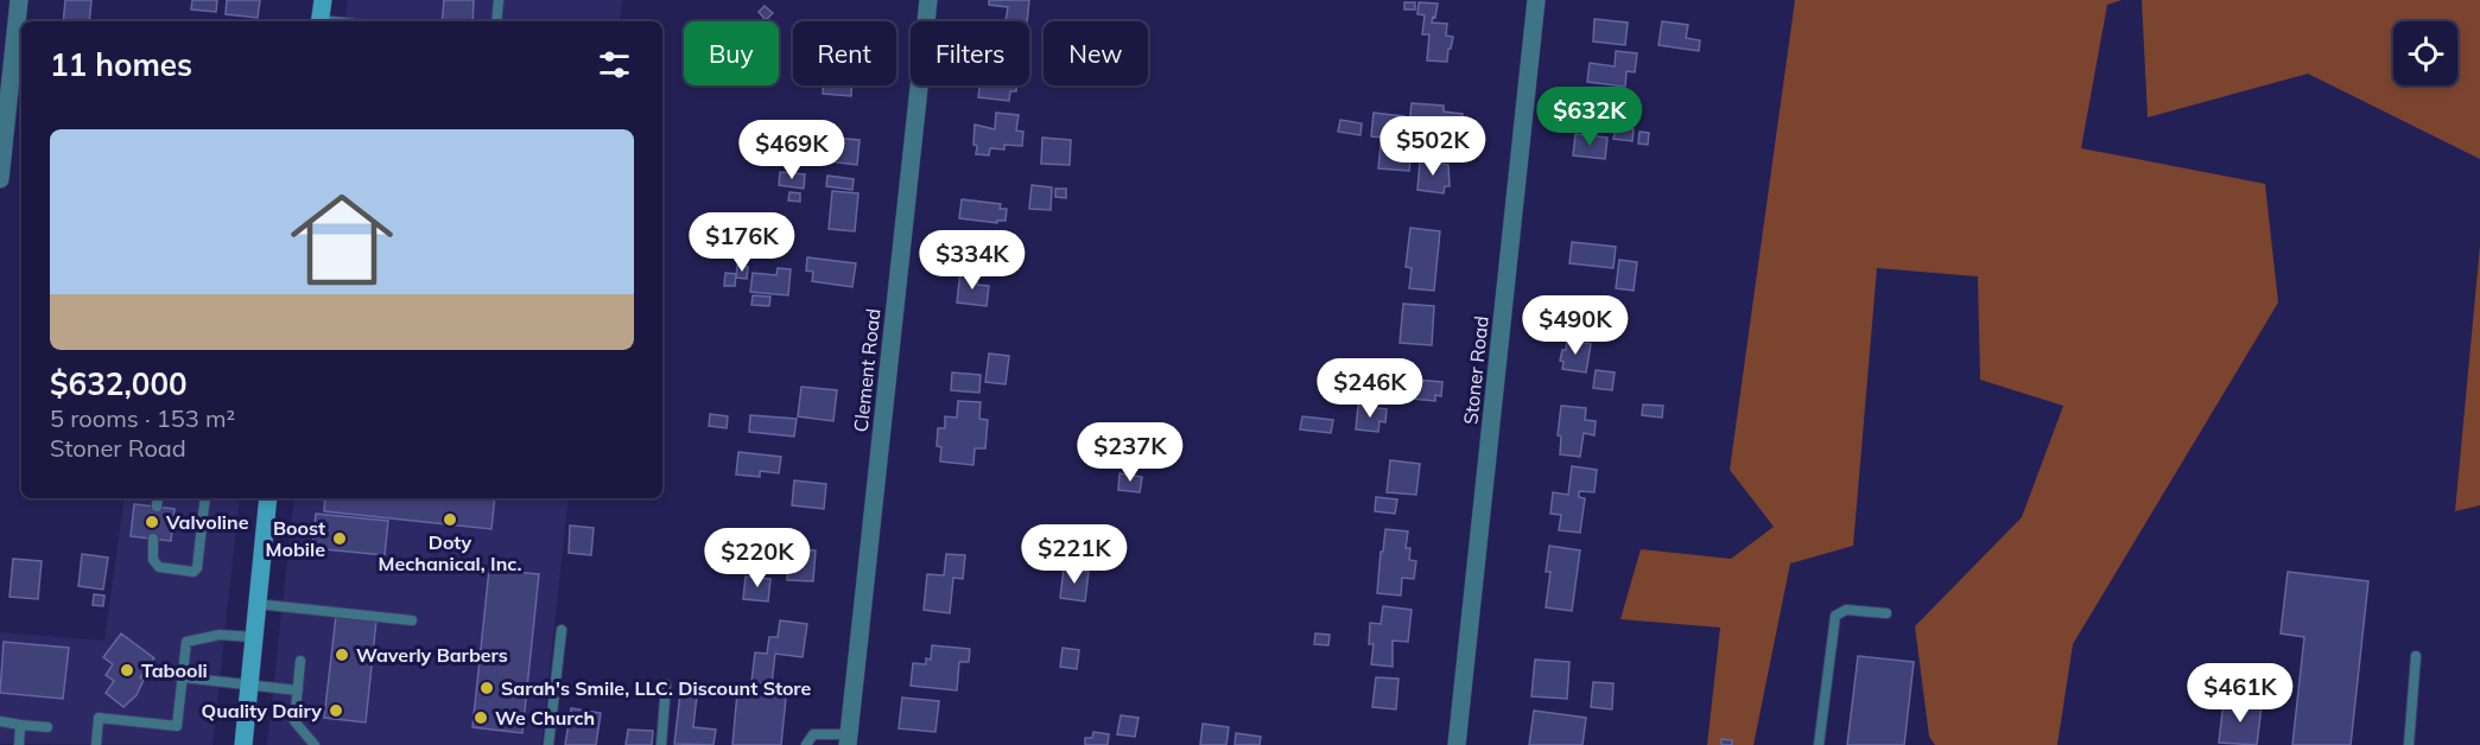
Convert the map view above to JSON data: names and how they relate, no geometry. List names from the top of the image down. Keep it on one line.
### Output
{"streets":{"street":["Clement Road","Stoner Road"]},"places":["Doty Mechanical, Inc.","Valvoline","Boost Mobile","Waverly Barbers","Tabooli","Sarah's Smile, LLC. Discount Store","Quality Dairy","We Church"],"page":{"chip":["Buy","Rent","Filters","New"],"heading":"11 homes","price":["$632K","$502K","$469K","$176K","$334K","$490K","$246K","$237K","$221K","$220K","$461K"],"list":[{"name":"$632,000","note":"5 rooms · 153 m² · Stoner Road"}]}}
